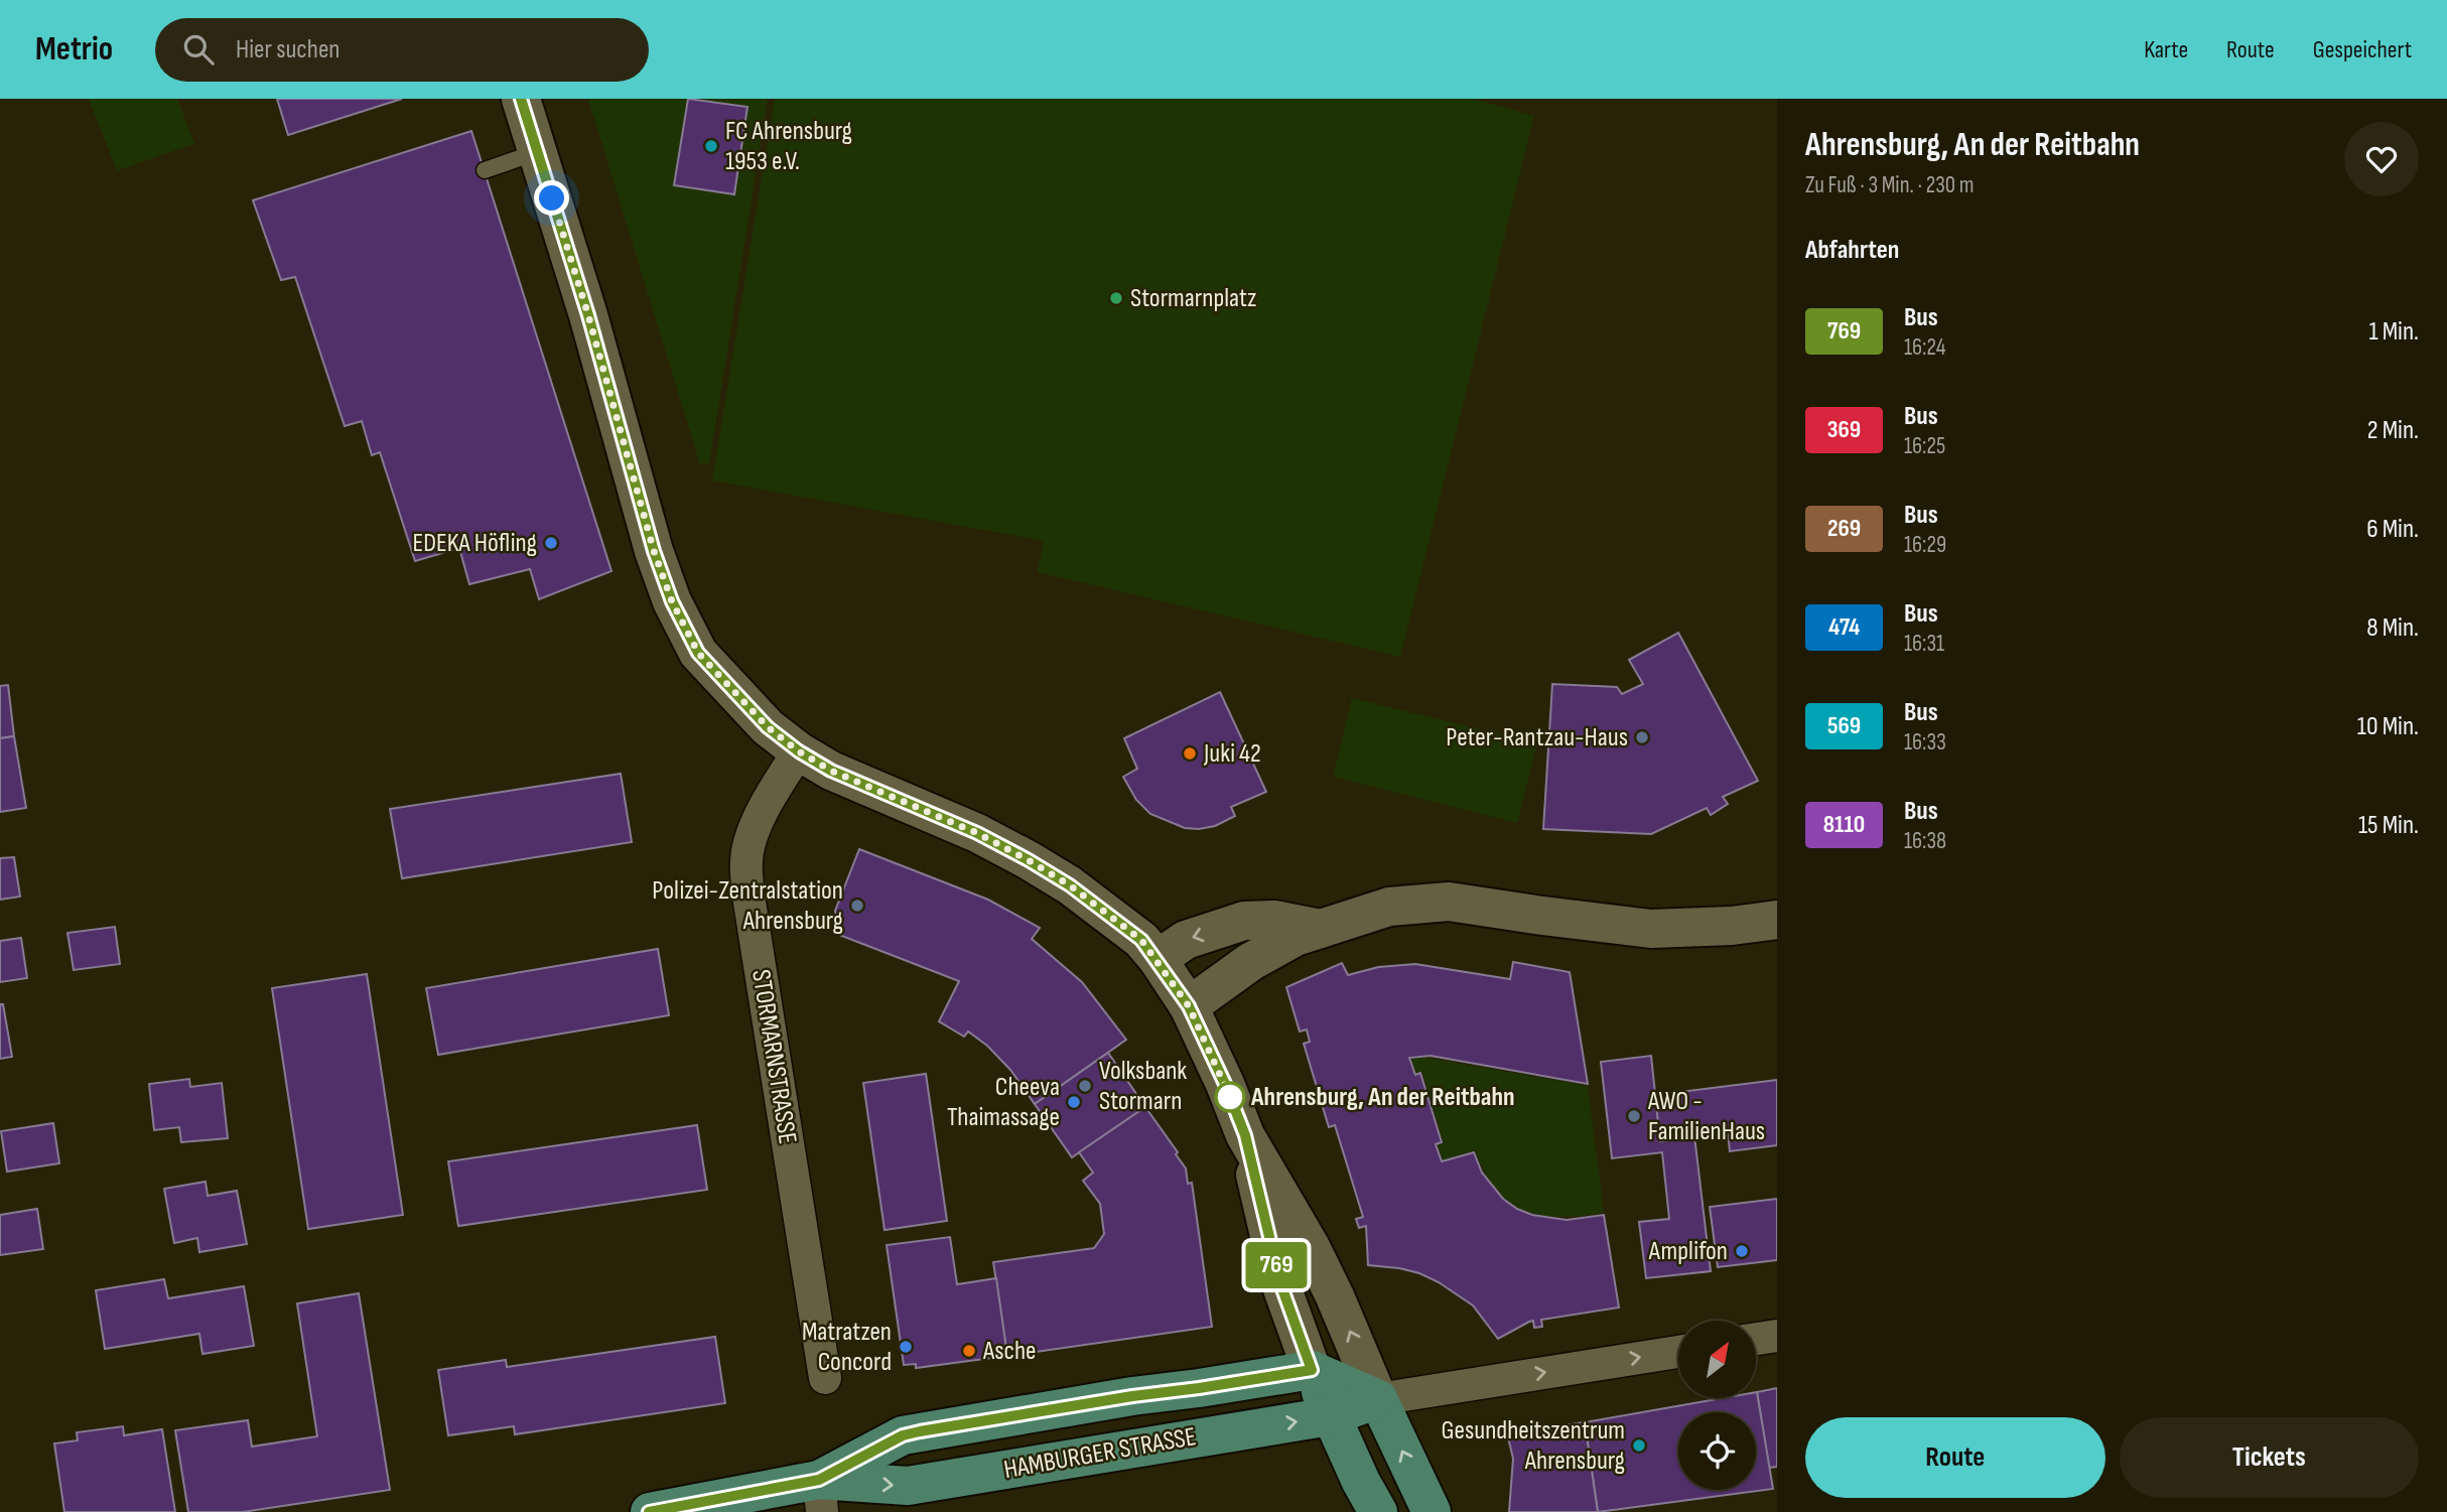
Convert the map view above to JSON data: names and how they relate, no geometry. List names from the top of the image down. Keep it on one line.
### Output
{"streets":{"main road":["HAMBURGER STRASSE"],"street":["STORMARNSTRASSE"]},"places":["FC Ahrensburg 1953 e.V.","Stormarnplatz","EDEKA Höfling","Peter-Rantzau-Haus","Juki 42","Polizei-Zentralstation Ahrensburg","Volksbank Stormarn","Ahrensburg, An der Reitbahn","Cheeva Thaimassage","AWO - FamilienHaus","Amplifon","Matratzen Concord","Asche","Gesundheitszentrum Ahrensburg"],"lines":["bus line 769"],"north":"top right","page":{"header":"Metrio","search":"Hier suchen","nav":["Karte","Route","Gespeichert"],"on_map":"769","heading":[["Ahrensburg, An der Reitbahn","Zu Fuß · 3 Min. · 230 m"],"Abfahrten"],"list":[{"mark":"769","name":"Bus","note":"16:24","value":"1 Min."},{"mark":"369","name":"Bus","note":"16:25","value":"2 Min."},{"mark":"269","name":"Bus","note":"16:29","value":"6 Min."},{"mark":"474","name":"Bus","note":"16:31","value":"8 Min."},{"mark":"569","name":"Bus","note":"16:33","value":"10 Min."},{"mark":"8110","name":"Bus","note":"16:38","value":"15 Min."}],"buttons":["Route","Tickets"]}}
